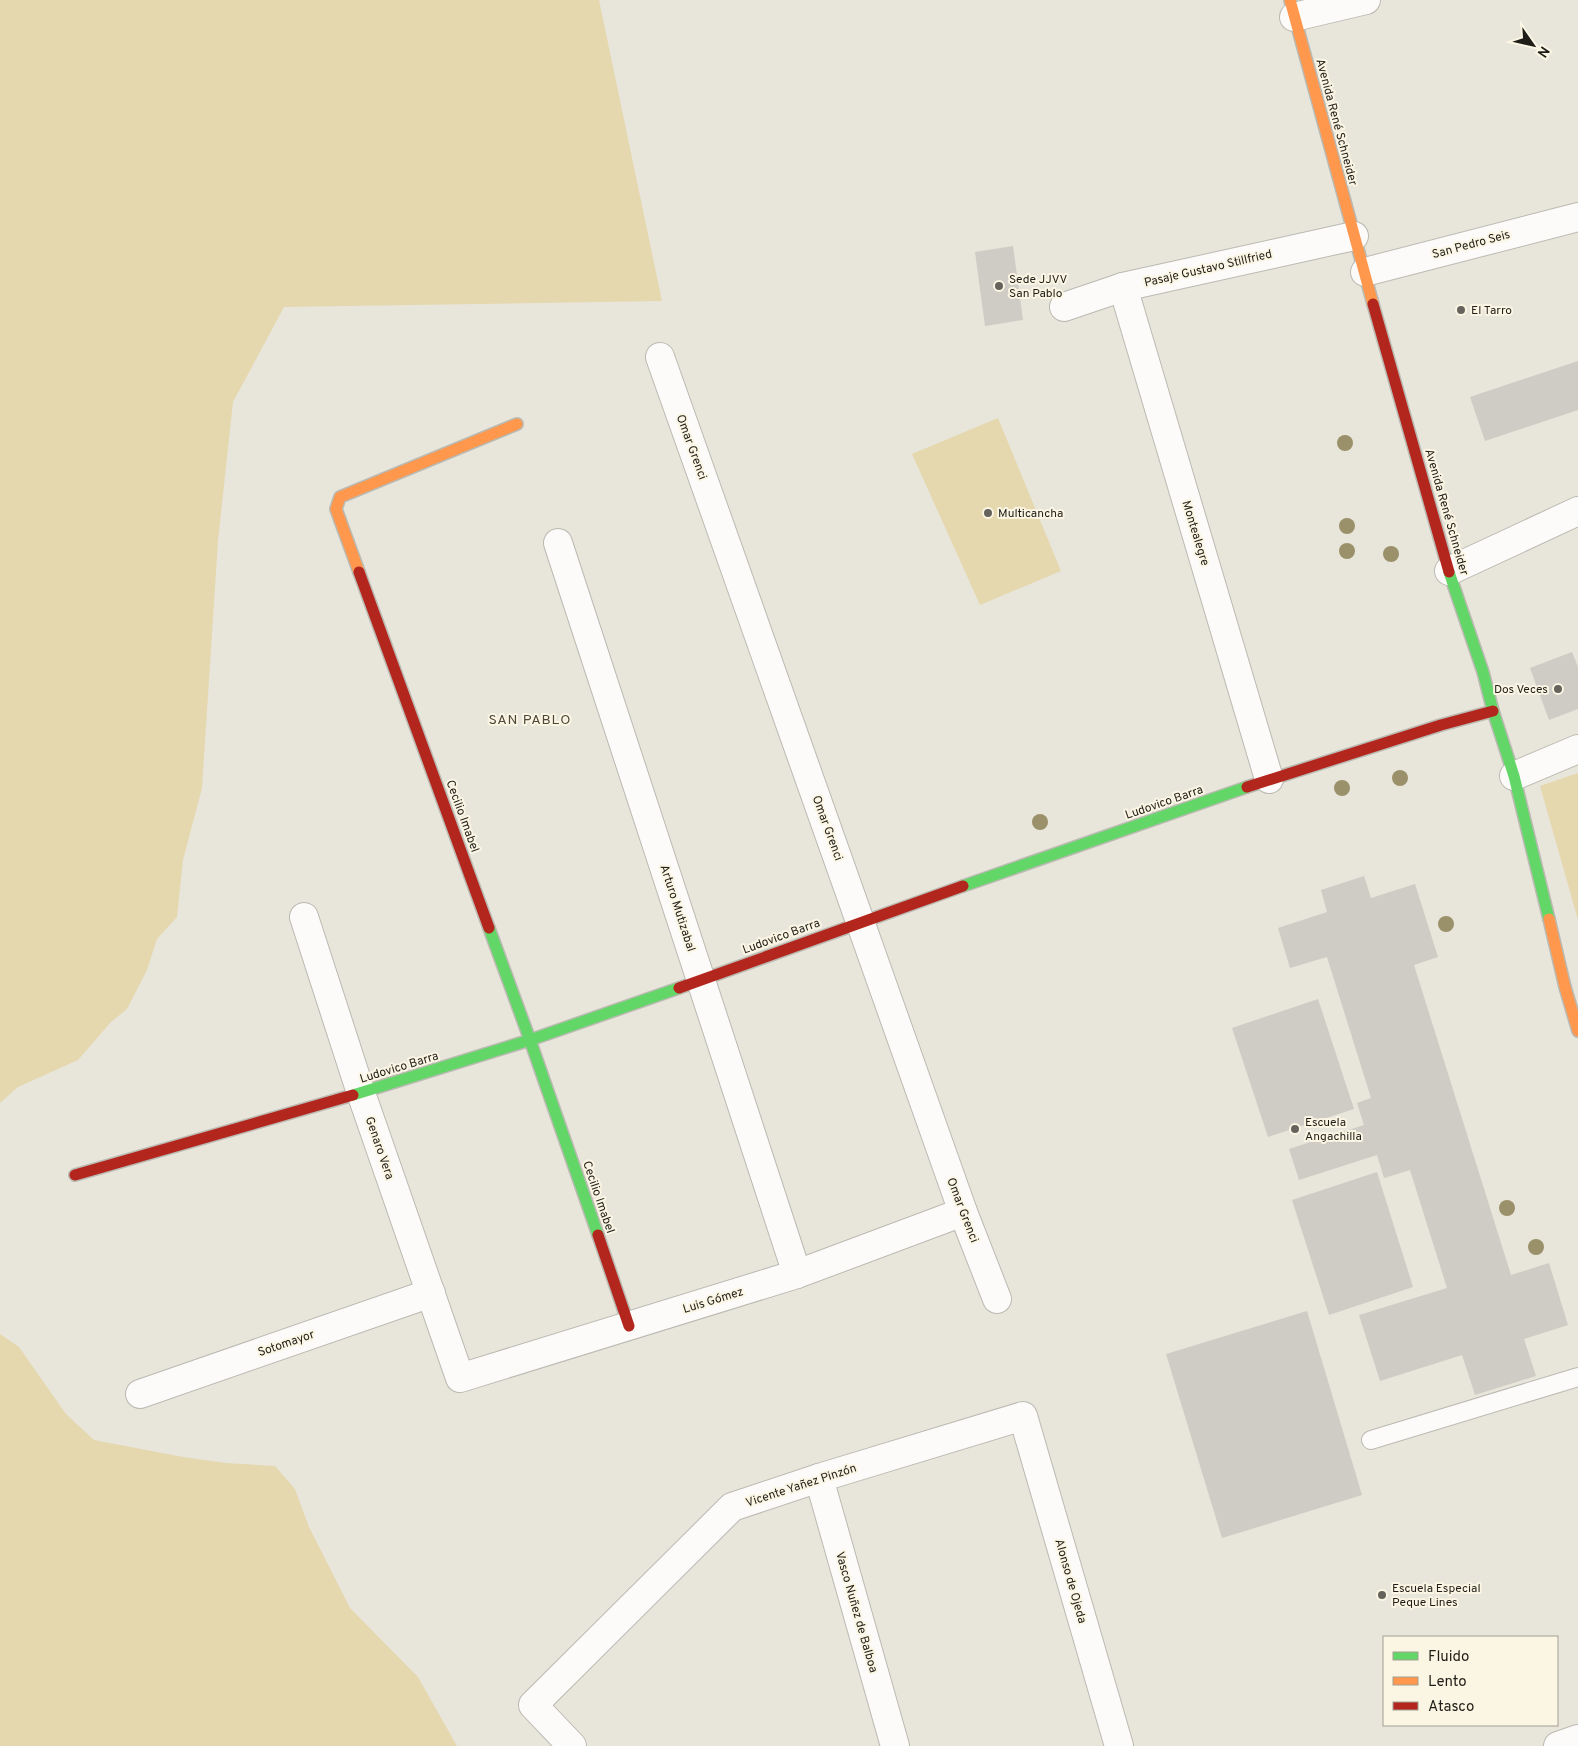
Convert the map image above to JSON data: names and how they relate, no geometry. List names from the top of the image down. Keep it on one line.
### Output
{"streets":{"street":["Avenida René Schneider","San Pedro Seis","Pasaje Gustavo Stillfried","Omar Grenci","Montealegre","Ludovico Barra","Cecilio Imabel","Arturo Mutizabal","Genaro Vera","Luis Gómez","Sotomayor","Vicente Yañez Pinzón","Alonso de Ojeda","Vasco Nuñez de Balboa"]},"crossings":[["Avenida René Schneider","San Pedro Seis"],["Avenida René Schneider","Pasaje Gustavo Stillfried"],["Avenida René Schneider","Ludovico Barra"],["Pasaje Gustavo Stillfried","Montealegre"],["Omar Grenci","Ludovico Barra"],["Omar Grenci","Luis Gómez"],["Montealegre","Ludovico Barra"],["Ludovico Barra","Cecilio Imabel"],["Ludovico Barra","Arturo Mutizabal"],["Ludovico Barra","Genaro Vera"],["Cecilio Imabel","Luis Gómez"],["Arturo Mutizabal","Luis Gómez"],["Genaro Vera","Luis Gómez"],["Genaro Vera","Sotomayor"],["Vicente Yañez Pinzón","Alonso de Ojeda"],["Vicente Yañez Pinzón","Vasco Nuñez de Balboa"]],"districts":["SAN PABLO"],"places":["Sede JJVV San Pablo","El Tarro","Multicancha","Dos Veces","Escuela Angachilla","Escuela Especial Peque Lines"],"legend":["Fluido","Lento","Atasco"],"north":"bottom right"}
